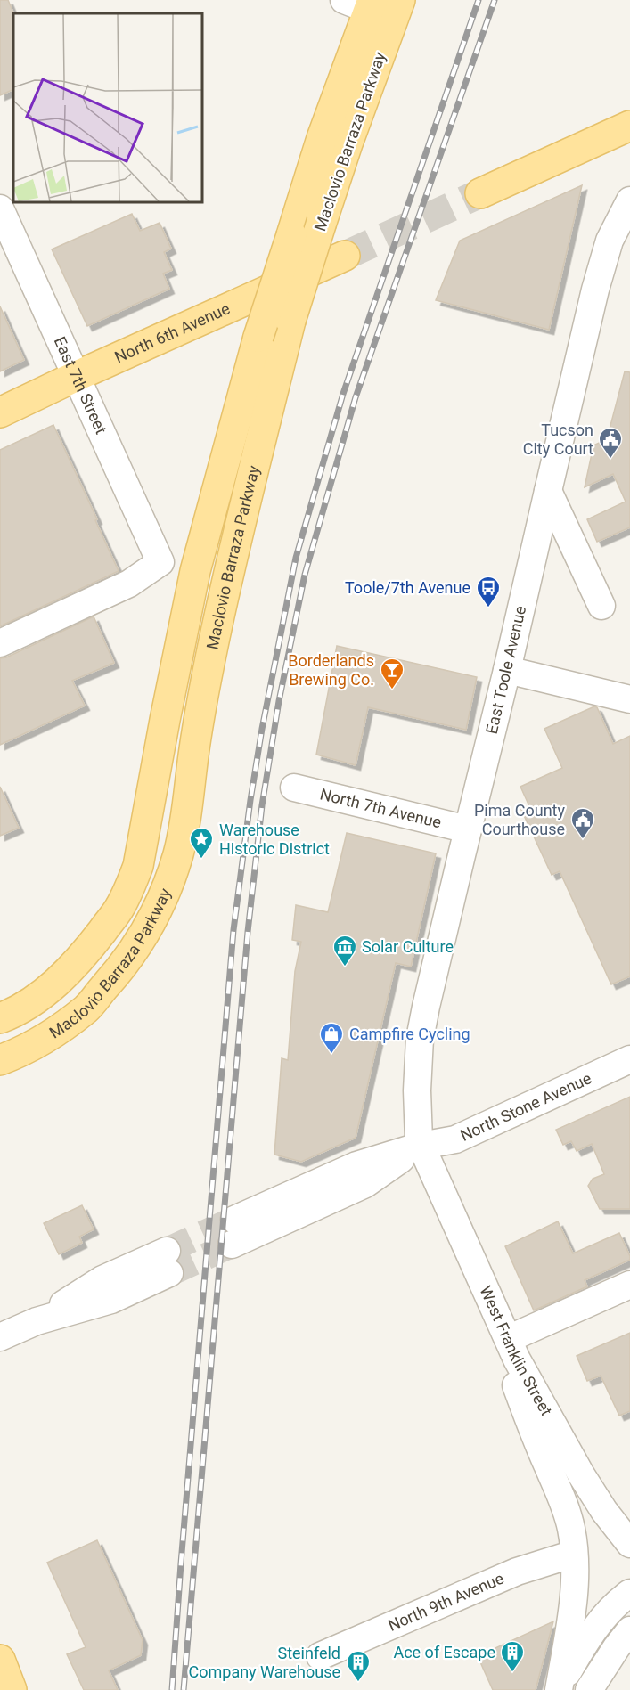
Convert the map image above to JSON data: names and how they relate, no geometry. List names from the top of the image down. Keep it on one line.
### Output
{"streets":{"main road":["Maclovio Barraza Parkway","North 6th Avenue"],"street":["East 7th Street","East Toole Avenue","North 7th Avenue","North Stone Avenue","West Franklin Street","North 9th Avenue"]},"crossings":[["North 6th Avenue","East 7th Street"],["East Toole Avenue","North 7th Avenue"],["East Toole Avenue","North Stone Avenue"],["East Toole Avenue","West Franklin Street"],["North Stone Avenue","West Franklin Street"]],"places":{"public building":["Tucson City Court","Pima County Courthouse"],"bus stop":["Toole/7th Avenue"],"bar":["Borderlands Brewing Co."],"place":["Warehouse Historic District"],"museum":["Solar Culture"],"shop":["Campfire Cycling"],"building":["Ace of Escape","Steinfeld Company Warehouse"]}}
